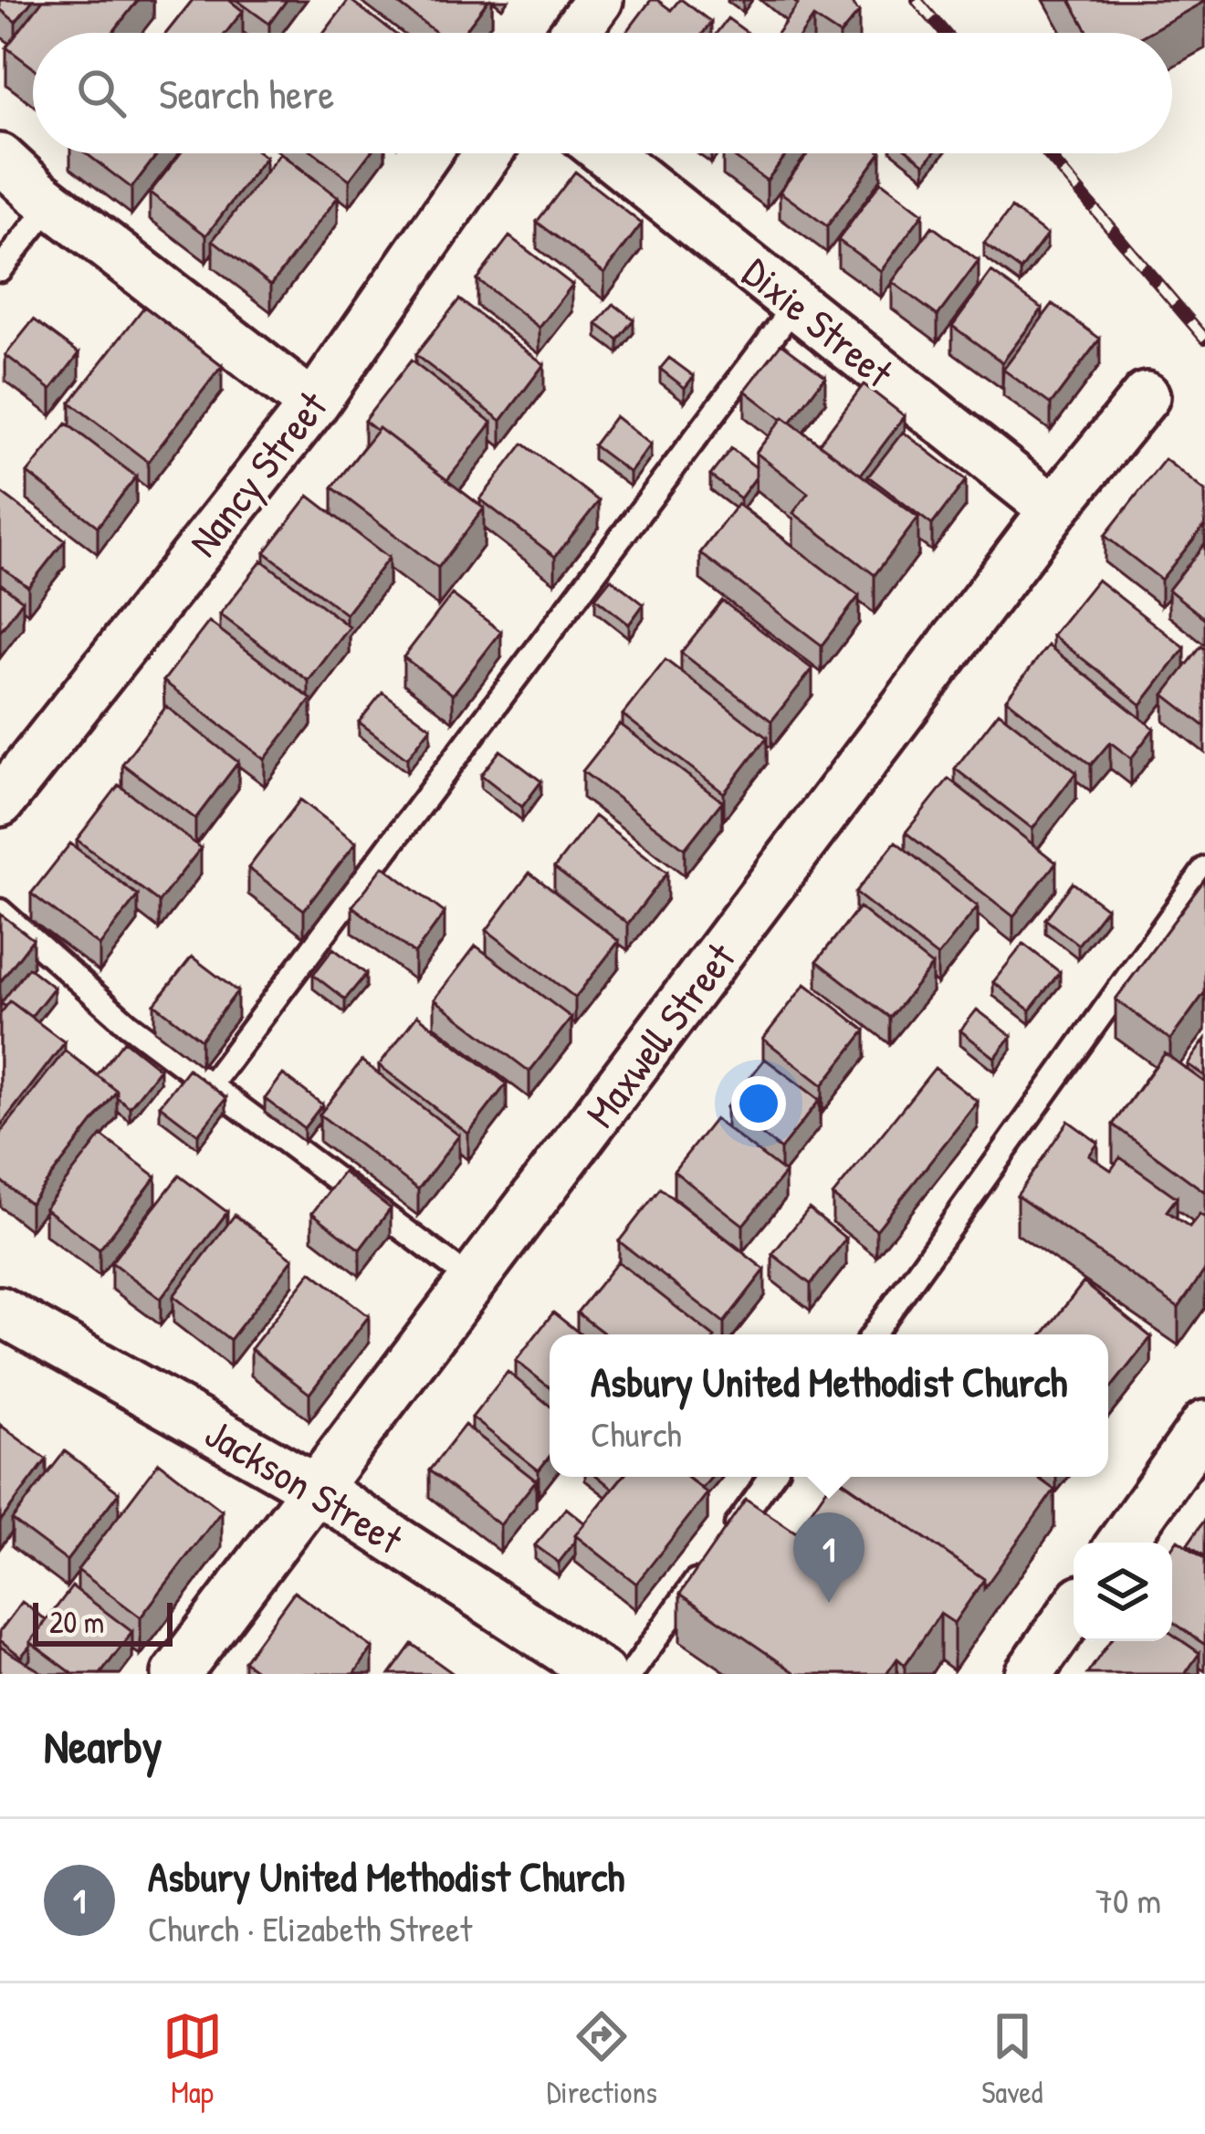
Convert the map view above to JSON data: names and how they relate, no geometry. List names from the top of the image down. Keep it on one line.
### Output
{"streets":{"street":["Dixie Street","Nancy Street","Maxwell Street","Jackson Street"]},"crossings":[["Dixie Street","Maxwell Street"],["Maxwell Street","Jackson Street"]],"scale_bar":"20 m","page":{"search":"Search here","popup":["Asbury United Methodist Church","Church"],"pins":"1","scale":"20 m","heading":"Nearby","list":[{"mark":"1","name":"Asbury United Methodist Church","note":"Church · Elizabeth Street","value":"70 m"}],"nav":["Map","Directions","Saved"]}}
